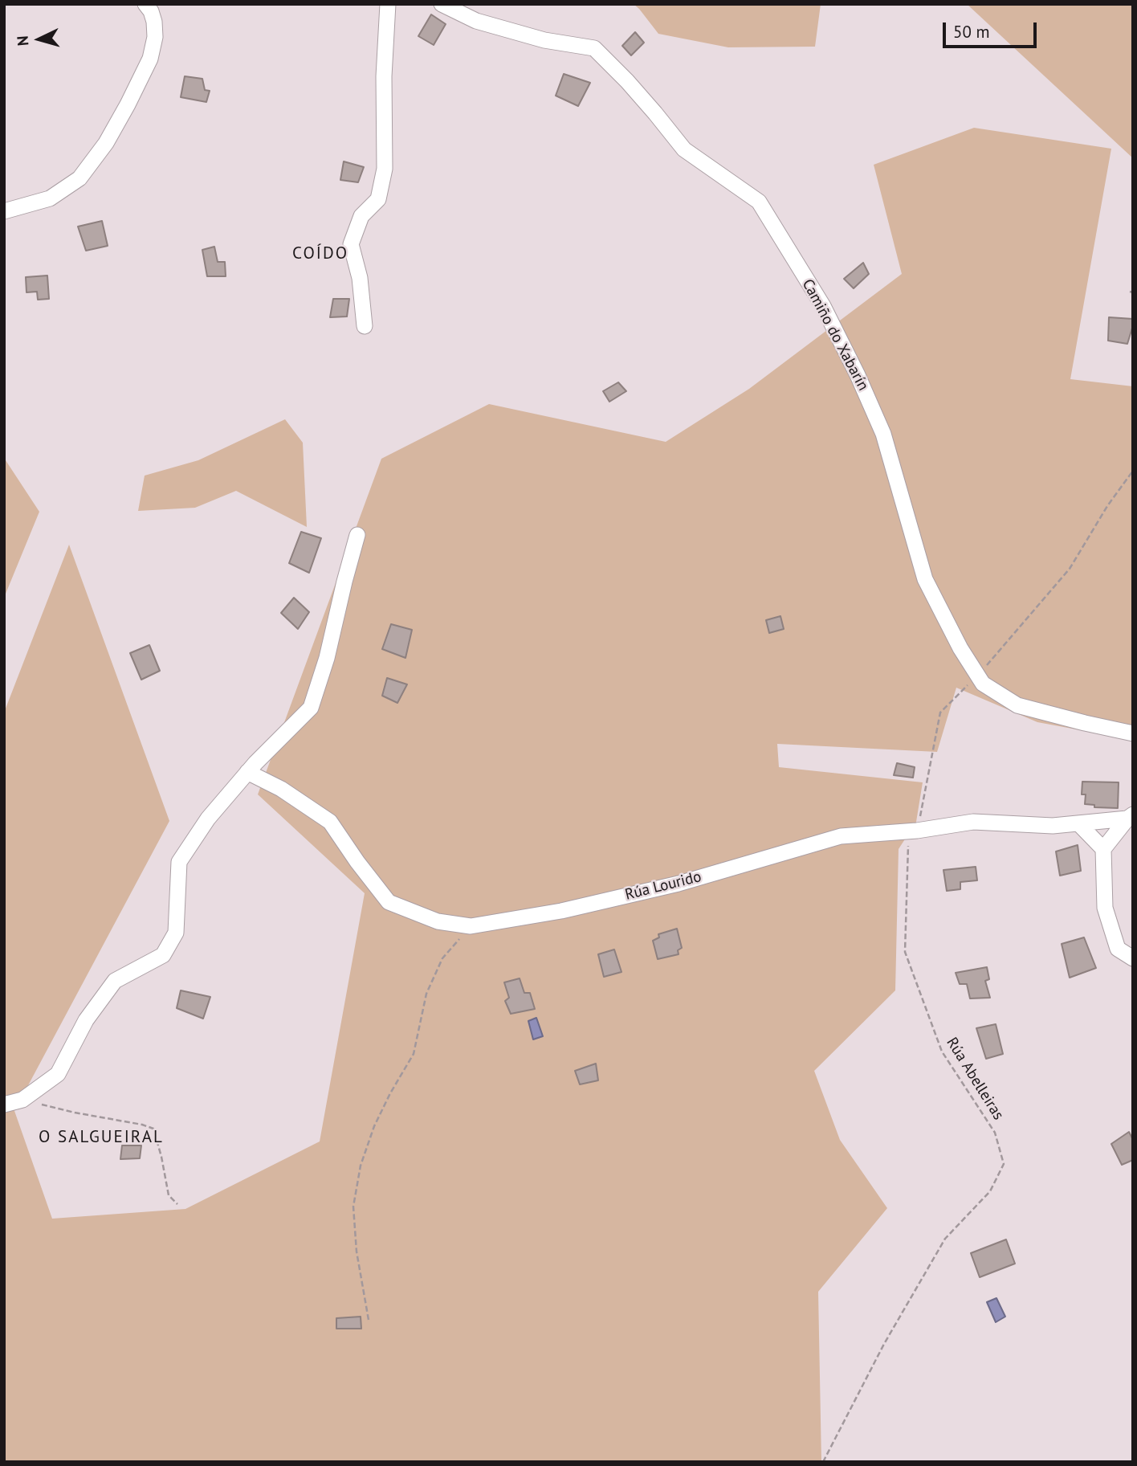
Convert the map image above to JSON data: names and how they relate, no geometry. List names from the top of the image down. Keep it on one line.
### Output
{"streets":{"street":["Camiño do Xabarín","Rúa Lourido"],"path":["Rúa Abelleiras"]},"crossings":[["Camiño do Xabarín","Rúa Abelleiras"],["Rúa Lourido","Rúa Abelleiras"]],"districts":["COÍDO","O SALGUEIRAL"],"scale_bar":"50 m","north":"left"}
